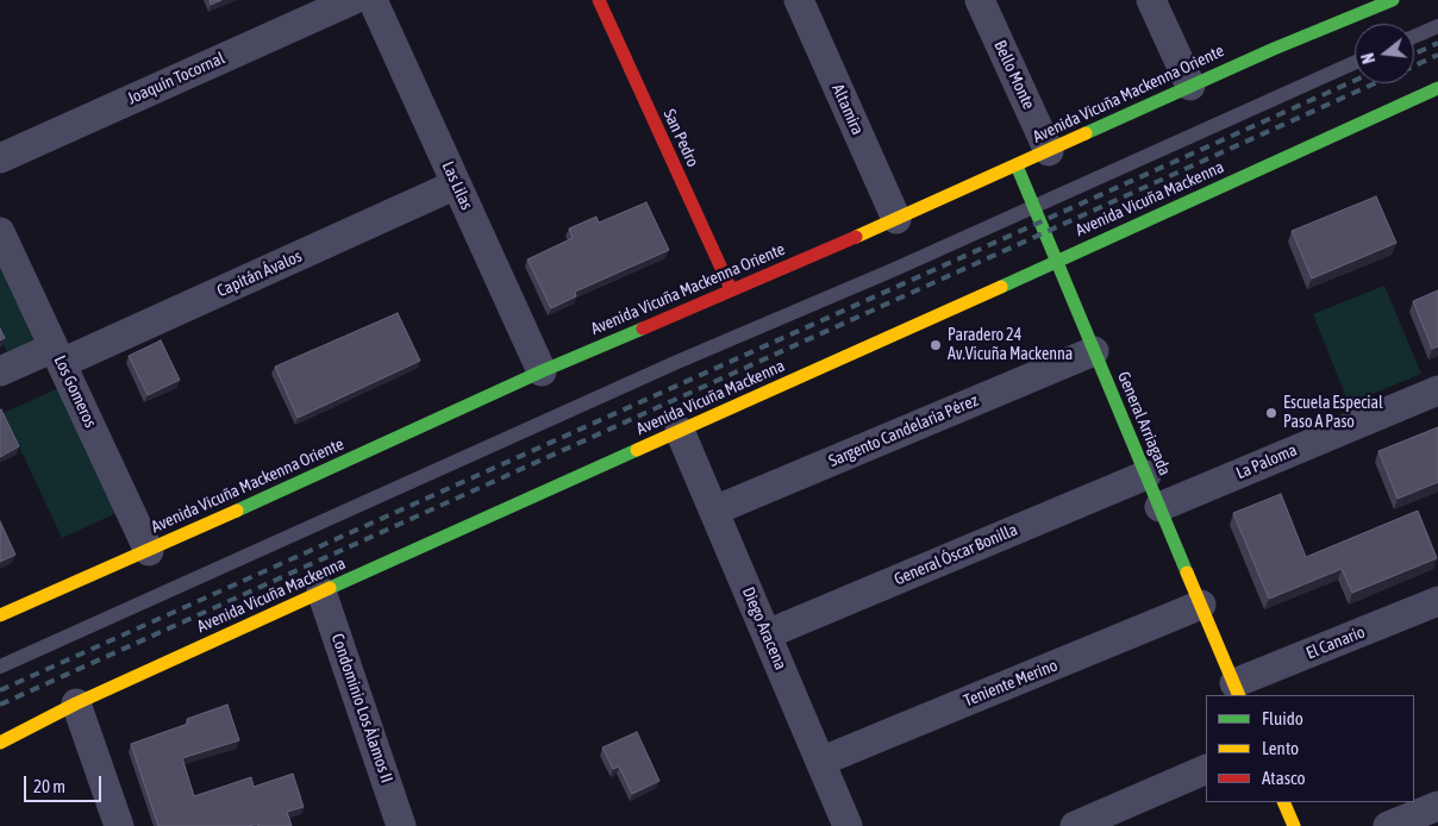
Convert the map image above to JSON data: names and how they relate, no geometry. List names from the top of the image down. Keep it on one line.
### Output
{"streets":{"main road":["Avenida Vicuña Mackenna Oriente","San Pedro","Avenida Vicuña Mackenna","General Arriagada"],"street":["Bello Monte","Joaquín Tocornal","Altamira","Las Lilas","Capitán Ávalos","Los Gomeros","Sargento Candelaria Pérez","La Paloma","General Óscar Bonilla","Diego Aracena","El Canario","Teniente Merino","Condominio Los Álamos II"]},"crossings":[["Bello Monte","Avenida Vicuña Mackenna Oriente"],["Avenida Vicuña Mackenna Oriente","Altamira"],["Avenida Vicuña Mackenna Oriente","San Pedro"],["Avenida Vicuña Mackenna Oriente","Las Lilas"],["Avenida Vicuña Mackenna Oriente","Los Gomeros"],["Avenida Vicuña Mackenna Oriente","General Arriagada"],["Las Lilas","Capitán Ávalos"],["Avenida Vicuña Mackenna","General Arriagada"],["Avenida Vicuña Mackenna","Diego Aracena"],["Avenida Vicuña Mackenna","Condominio Los Álamos II"],["Capitán Ávalos","Los Gomeros"],["General Arriagada","Sargento Candelaria Pérez"],["General Arriagada","La Paloma"],["General Arriagada","General Óscar Bonilla"],["General Arriagada","El Canario"],["General Arriagada","Teniente Merino"],["Sargento Candelaria Pérez","Diego Aracena"],["General Óscar Bonilla","Diego Aracena"],["Diego Aracena","Teniente Merino"]],"places":["Paradero 24 Av.Vicuña Mackenna","Escuela Especial Paso A Paso"],"legend":["Fluido","Lento","Atasco"],"scale_bar":"20 m","north":"left"}
